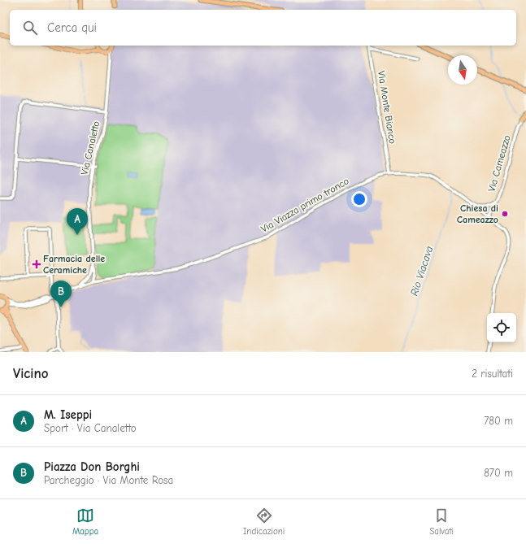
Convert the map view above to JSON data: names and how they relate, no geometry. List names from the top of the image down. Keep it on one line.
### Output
{"streets":{"street":["Via Monte Bianco","Via Canaletto","Via Cameazzo","Via Viazza primo tronco"]},"crossings":[["Via Monte Bianco","Via Viazza primo tronco"],["Via Canaletto","Via Viazza primo tronco"],["Via Cameazzo","Via Viazza primo tronco"]],"water":["Rio Viacava"],"places":{"other":["Chiesa di Cameazzo"],"health":["Farmacia delle Ceramiche"]},"north":"bottom","page":{"search":"Cerca qui","pins":["A","B"],"heading":["Vicino","2 risultati"],"list":[{"mark":"A","name":"M. Iseppi","note":"Sport · Via Canaletto","value":"780 m"},{"mark":"B","name":"Piazza Don Borghi","note":"Parcheggio · Via Monte Rosa","value":"870 m"}],"nav":["Mappa","Indicazioni","Salvati"]}}
